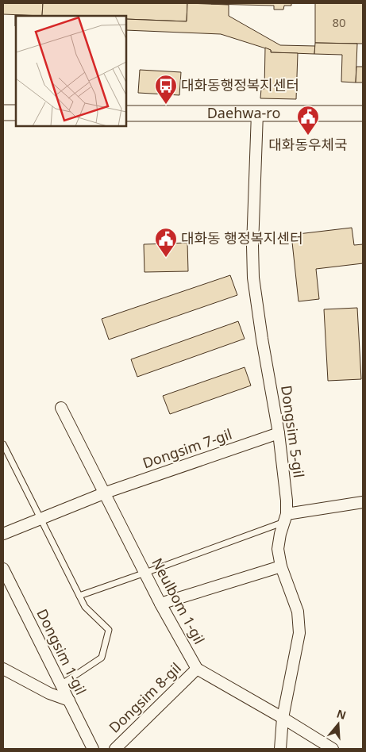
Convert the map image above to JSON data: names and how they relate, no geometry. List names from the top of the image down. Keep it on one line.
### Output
{"streets":{"main road":["Daehwa-ro"],"street":["Dongsim 5-gil","Dongsim 7-gil","Neulbom 1-gil","Dongsim 1-gil","Dongsim 8-gil"]},"crossings":[["Daehwa-ro","Dongsim 5-gil"],["Dongsim 5-gil","Dongsim 7-gil"],["Dongsim 7-gil","Neulbom 1-gil"],["Neulbom 1-gil","Dongsim 8-gil"]],"places":{"bus stop":["대화동행정복지센터"],"public building":["대화동우체국","대화동 행정복지센터"]},"house_numbers":["80"],"north":"top"}
